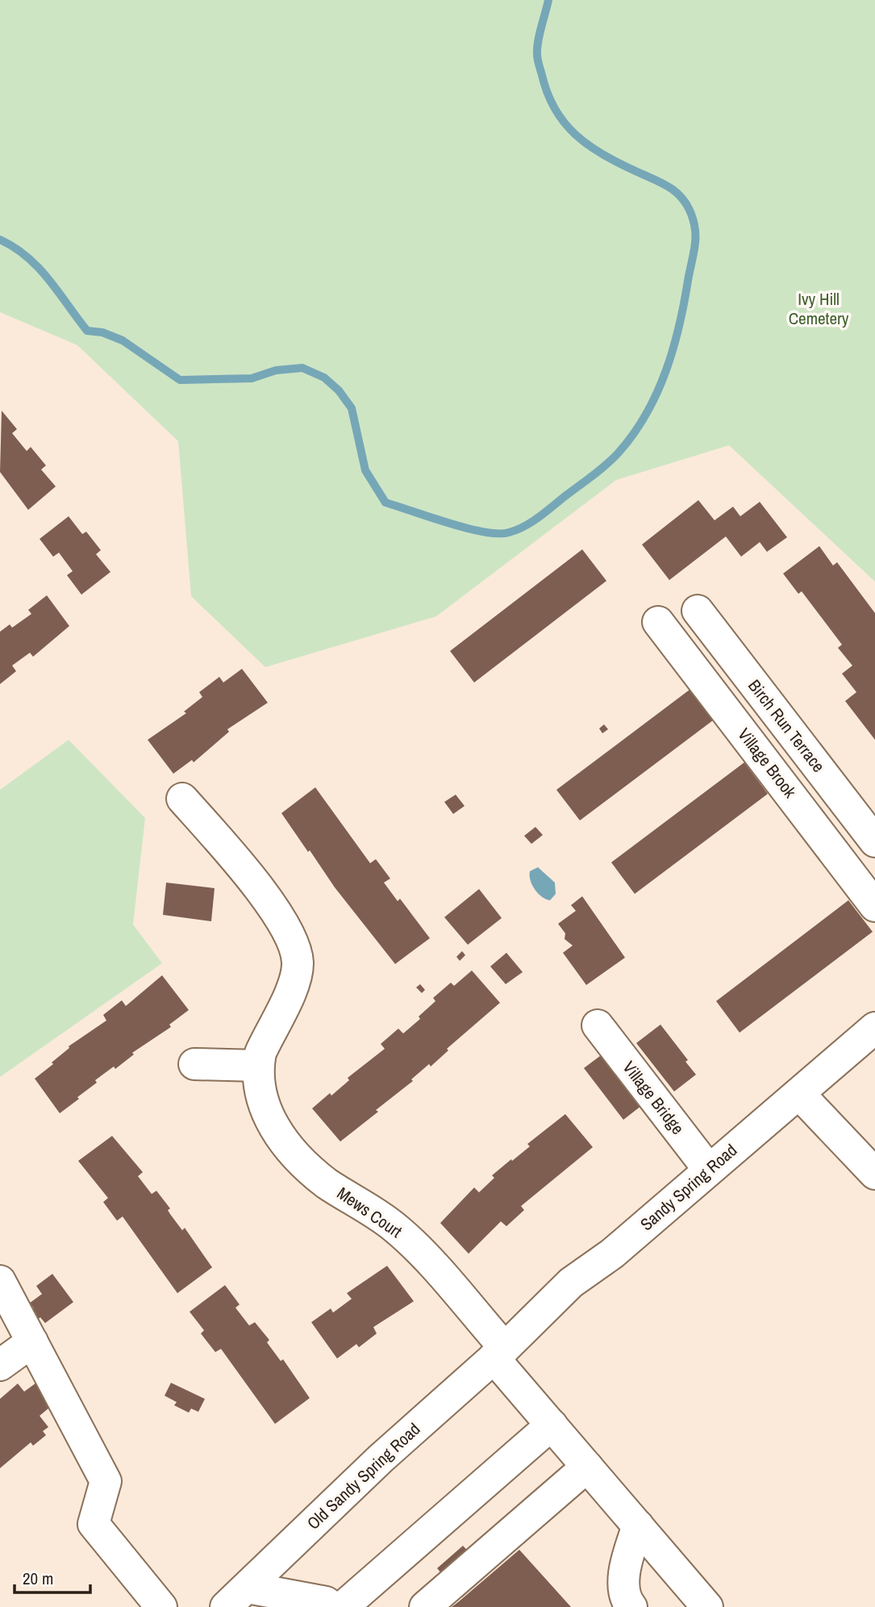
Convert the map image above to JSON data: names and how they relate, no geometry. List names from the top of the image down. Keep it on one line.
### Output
{"streets":{"street":["Birch Run Terrace","Village Brook","Village Bridge","Sandy Spring Road","Mews Court","Old Sandy Spring Road"]},"crossings":[["Village Bridge","Sandy Spring Road"],["Sandy Spring Road","Mews Court"],["Sandy Spring Road","Old Sandy Spring Road"],["Mews Court","Old Sandy Spring Road"]],"parks":["Ivy Hill Cemetery"],"scale_bar":"20 m"}
